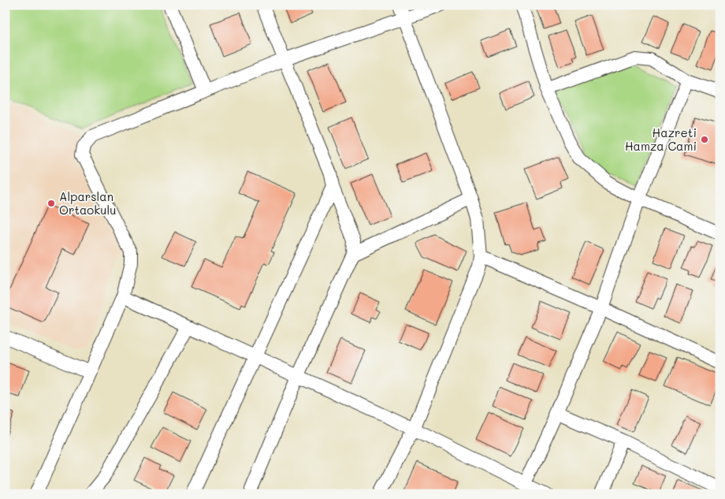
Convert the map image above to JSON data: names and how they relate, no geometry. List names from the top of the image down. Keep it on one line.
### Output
{"places":["Hazreti Hamza Cami","Alparslan Ortaokulu"]}
